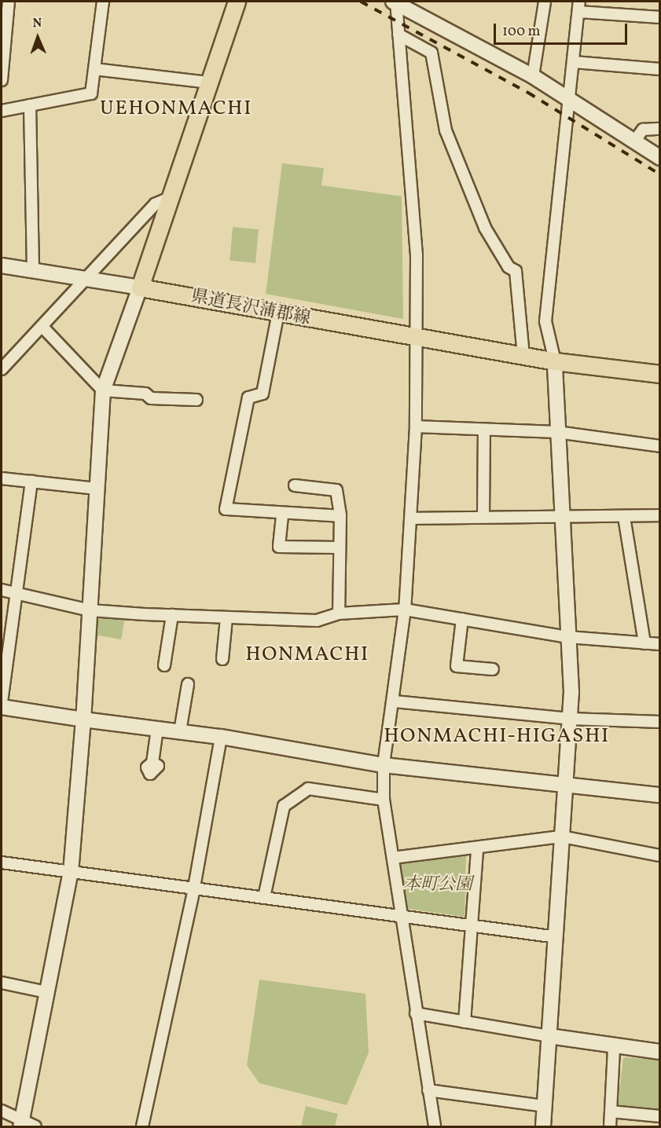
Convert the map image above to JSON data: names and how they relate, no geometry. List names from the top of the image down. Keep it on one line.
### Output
{"streets":{"main road":["県道長沢蒲郡線"]},"districts":["UEHONMACHI","HONMACHI","HONMACHI-HIGASHI"],"parks":["本町公園"],"scale_bar":"100 m","north":"top"}
